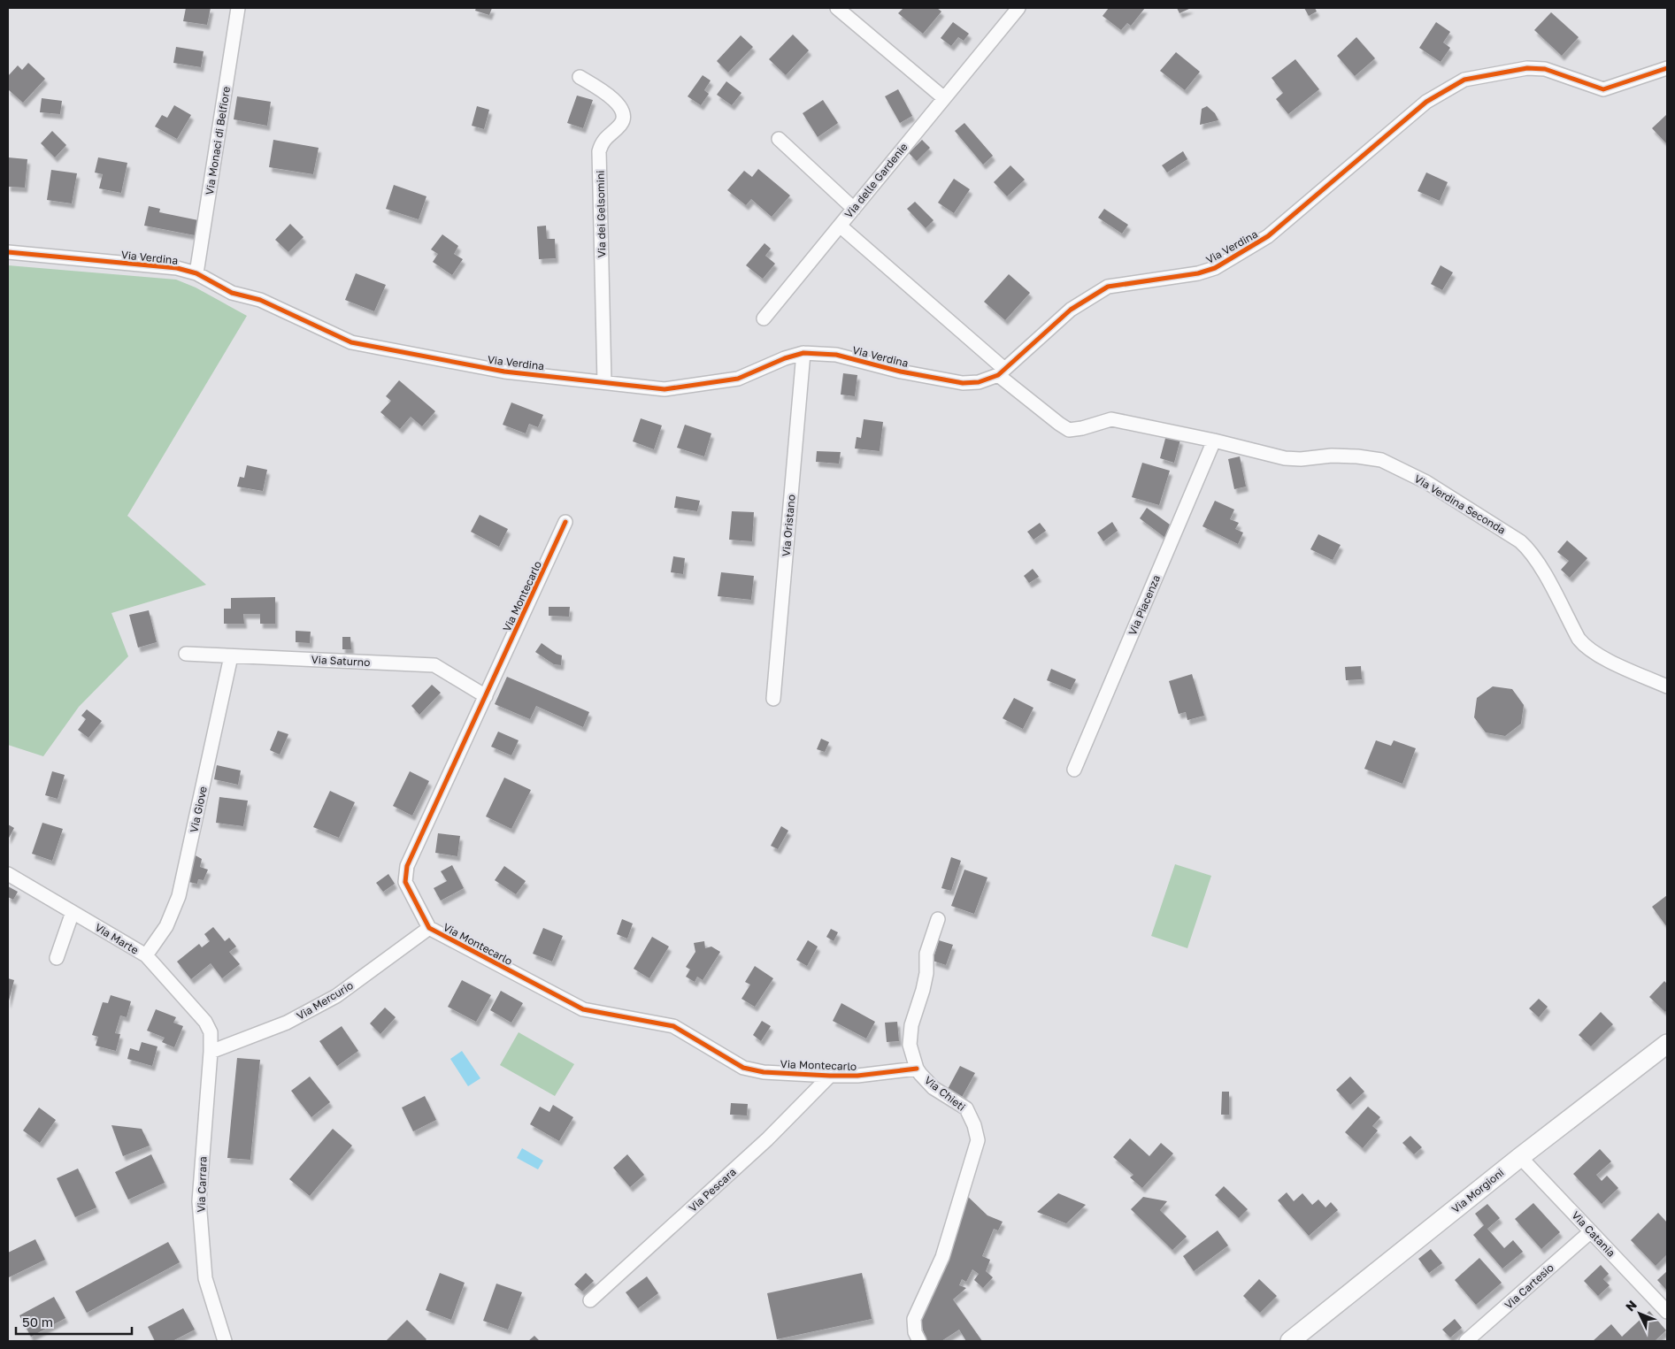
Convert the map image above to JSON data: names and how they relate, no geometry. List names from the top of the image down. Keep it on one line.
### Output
{"streets":{"main road":["Via Morgioni"],"street":["Via Monaci di Belfiore","Via delle Gardenie","Via dei Gelsomini","Via Verdina","Via Verdina Seconda","Via Oristano","Via Montecarlo","Via Piacenza","Via Saturno","Via Giove","Via Marte","Via Mercurio","Via Chieti","Via Carrara","Via Pescara","Via Catania","Via Cartesio"]},"crossings":[["Via Monaci di Belfiore","Via Verdina"],["Via delle Gardenie","Via Verdina"],["Via delle Gardenie","Via Verdina Seconda"],["Via dei Gelsomini","Via Verdina"],["Via Verdina","Via Verdina Seconda"],["Via Verdina","Via Oristano"],["Via Verdina Seconda","Via Piacenza"],["Via Montecarlo","Via Saturno"],["Via Montecarlo","Via Mercurio"],["Via Montecarlo","Via Chieti"],["Via Montecarlo","Via Pescara"],["Via Saturno","Via Giove"],["Via Giove","Via Marte"],["Via Marte","Via Mercurio"],["Via Marte","Via Carrara"],["Via Mercurio","Via Carrara"],["Via Morgioni","Via Catania"],["Via Catania","Via Cartesio"]],"scale_bar":"50 m","north":"top left"}
